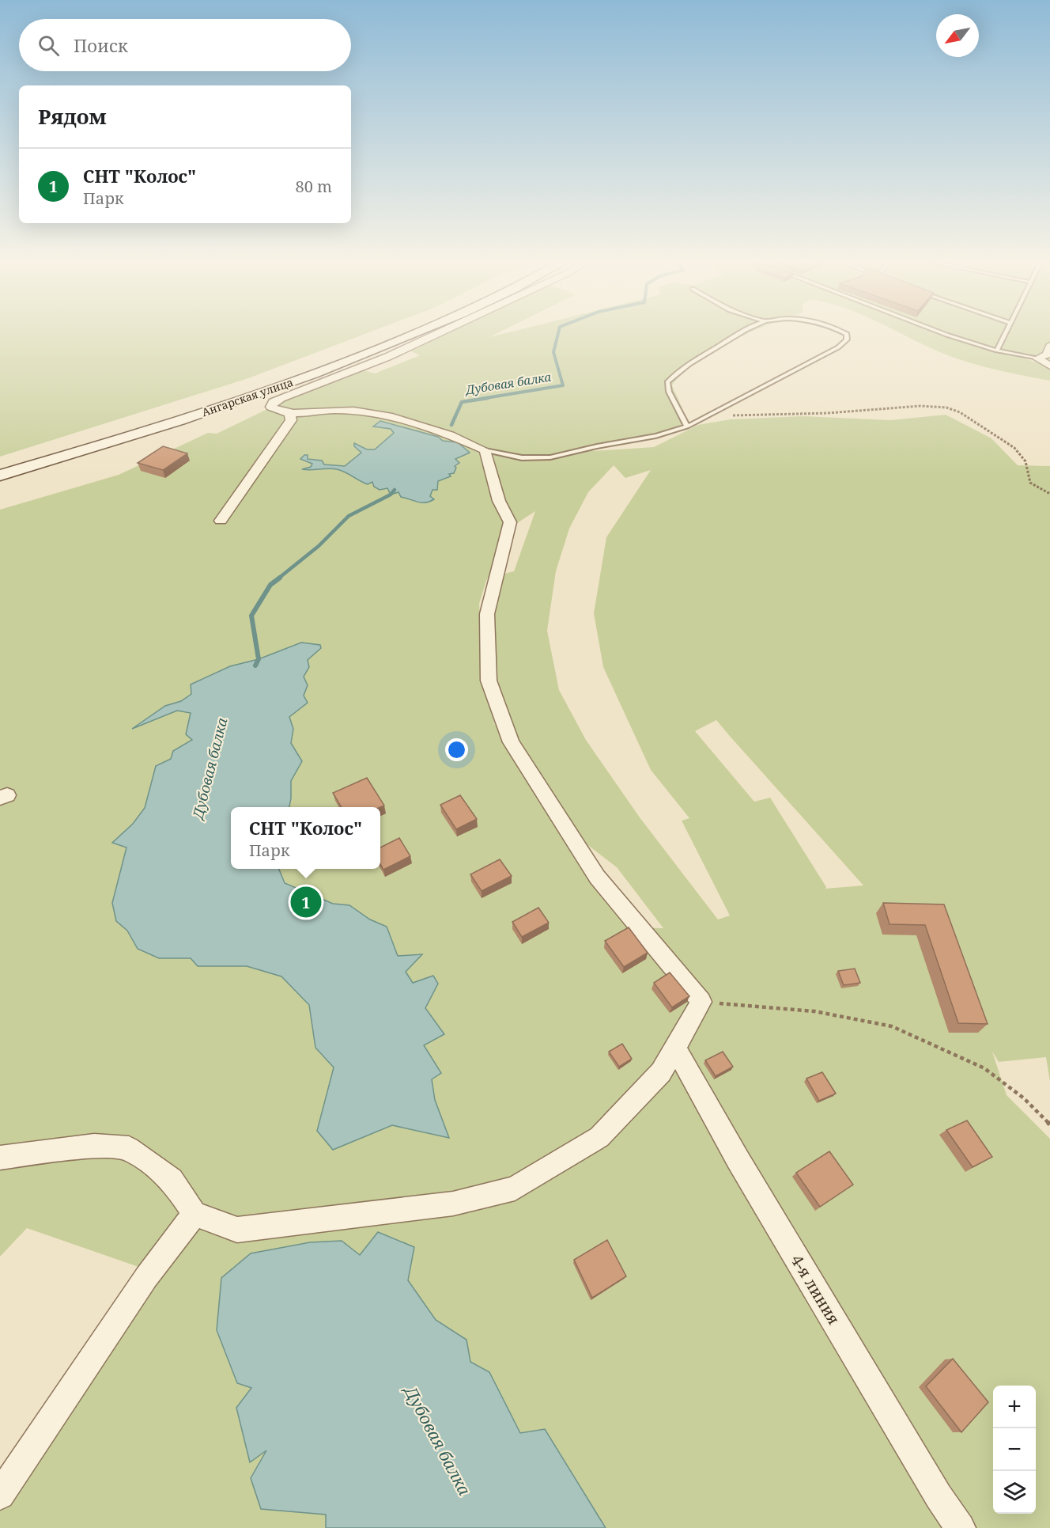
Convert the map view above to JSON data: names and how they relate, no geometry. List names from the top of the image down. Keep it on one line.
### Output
{"streets":{"main road":["Ангарская улица"],"street":["4-я линия"]},"water":["Дубовая балка"],"north":"bottom left","page":{"search":"Поиск","heading":"Рядом","list":[{"mark":"1","name":"СНТ \"Колос\"","note":"Парк","value":"80 m"}],"popup":["СНТ \"Колос\"","Парк"],"pins":"1","map_buttons":["+","−"]}}
